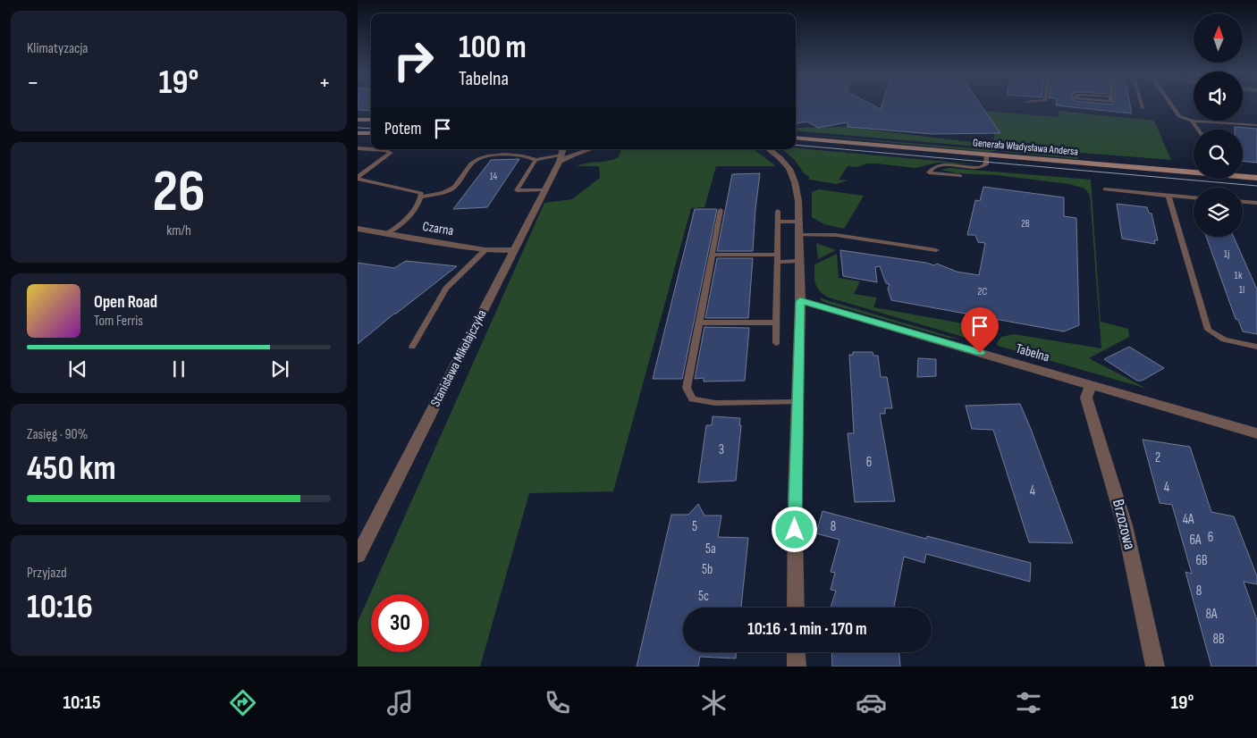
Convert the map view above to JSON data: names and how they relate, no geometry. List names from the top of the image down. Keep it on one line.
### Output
{"streets":{"main road":["Generała Władysława Andersa"],"street":["Czarna","Tabelna","Stanisława Mikołajczyka","Brzozowa"]},"crossings":[["Czarna","Stanisława Mikołajczyka"],["Tabelna","Brzozowa"]],"house_numbers":["14","2B","1j","1k","1l","2C","3","2","6","4","4","4A","5","8","6","6A","5a","6B","5b","8","5c","8A","8B"],"north":"top","page":{"tile":["Klimatyzacja",["26","km/h"],["Zasięg · 90%","450 km"],["Przyjazd","10:16"]],"turn":["100 m","Tabelna"],"heat":["−","19°","+"],"then":"Potem","song":["Open Road","Tom Ferris"],"limit":"30","trip":"10:16 · 1 min · 170 m","tabs":["10:15","19°"]}}
